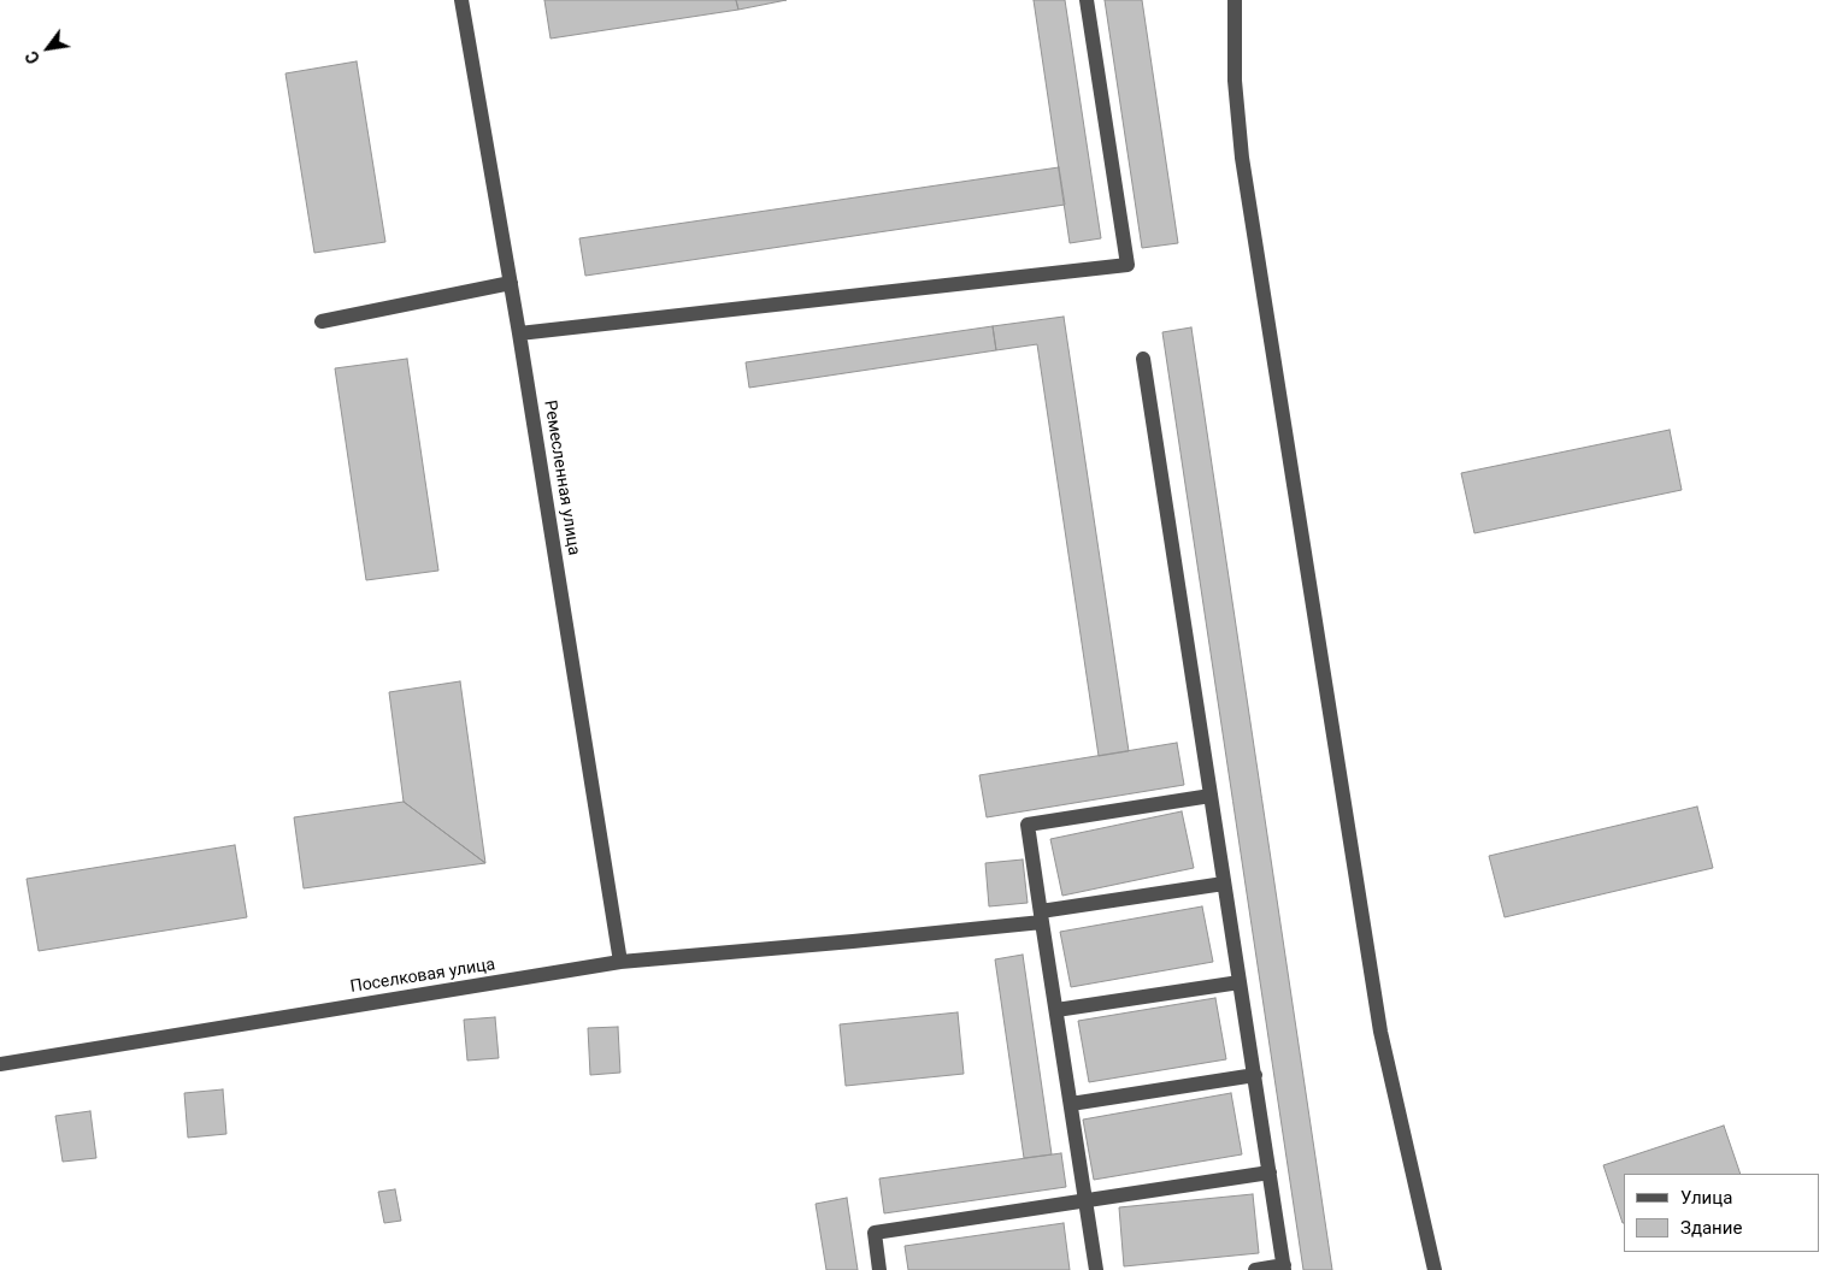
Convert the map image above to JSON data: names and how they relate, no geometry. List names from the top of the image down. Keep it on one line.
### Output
{"streets":{"street":["Ремесленная улица","Поселковая улица"]},"crossings":[["Ремесленная улица","Поселковая улица"]],"legend":["Улица","Здание"],"north":"bottom left"}
